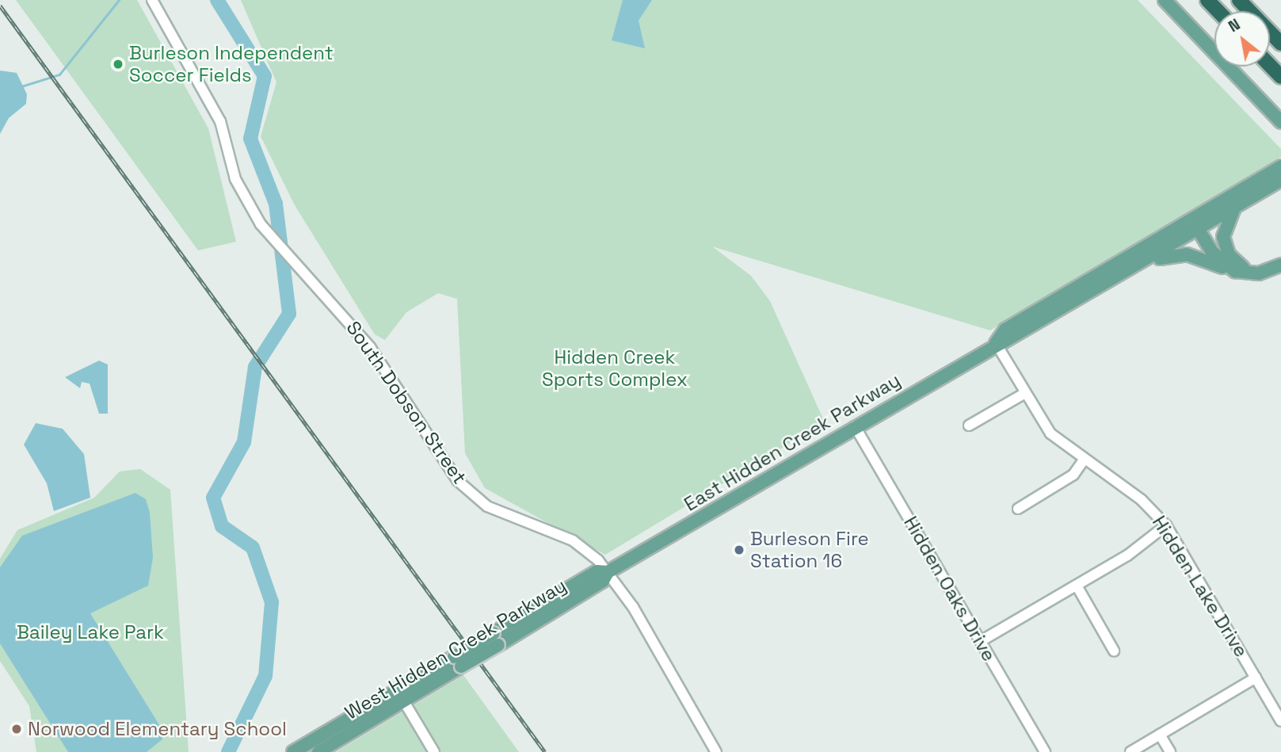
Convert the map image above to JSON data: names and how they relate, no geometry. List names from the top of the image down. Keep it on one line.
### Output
{"streets":{"main road":["East Hidden Creek Parkway","West Hidden Creek Parkway"],"street":["South Dobson Street","Hidden Lake Drive","Hidden Oaks Drive"]},"crossings":[["South Dobson Street","East Hidden Creek Parkway"],["East Hidden Creek Parkway","Hidden Lake Drive"],["East Hidden Creek Parkway","Hidden Oaks Drive"],["East Hidden Creek Parkway","West Hidden Creek Parkway"]],"parks":["Hidden Creek Sports Complex","Bailey Lake Park"],"places":["Burleson Independent Soccer Fields","Burleson Fire Station 16","Norwood Elementary School"],"north":"top left"}
